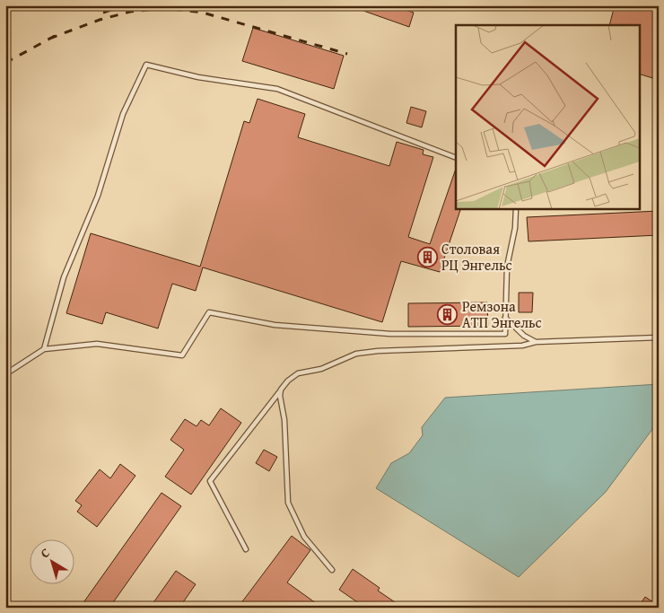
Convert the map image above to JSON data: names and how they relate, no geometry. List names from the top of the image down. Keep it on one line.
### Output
{"places":{"building":["Столовая РЦ Энгельс","Ремзона АТП Энгельс"]},"north":"top left"}
